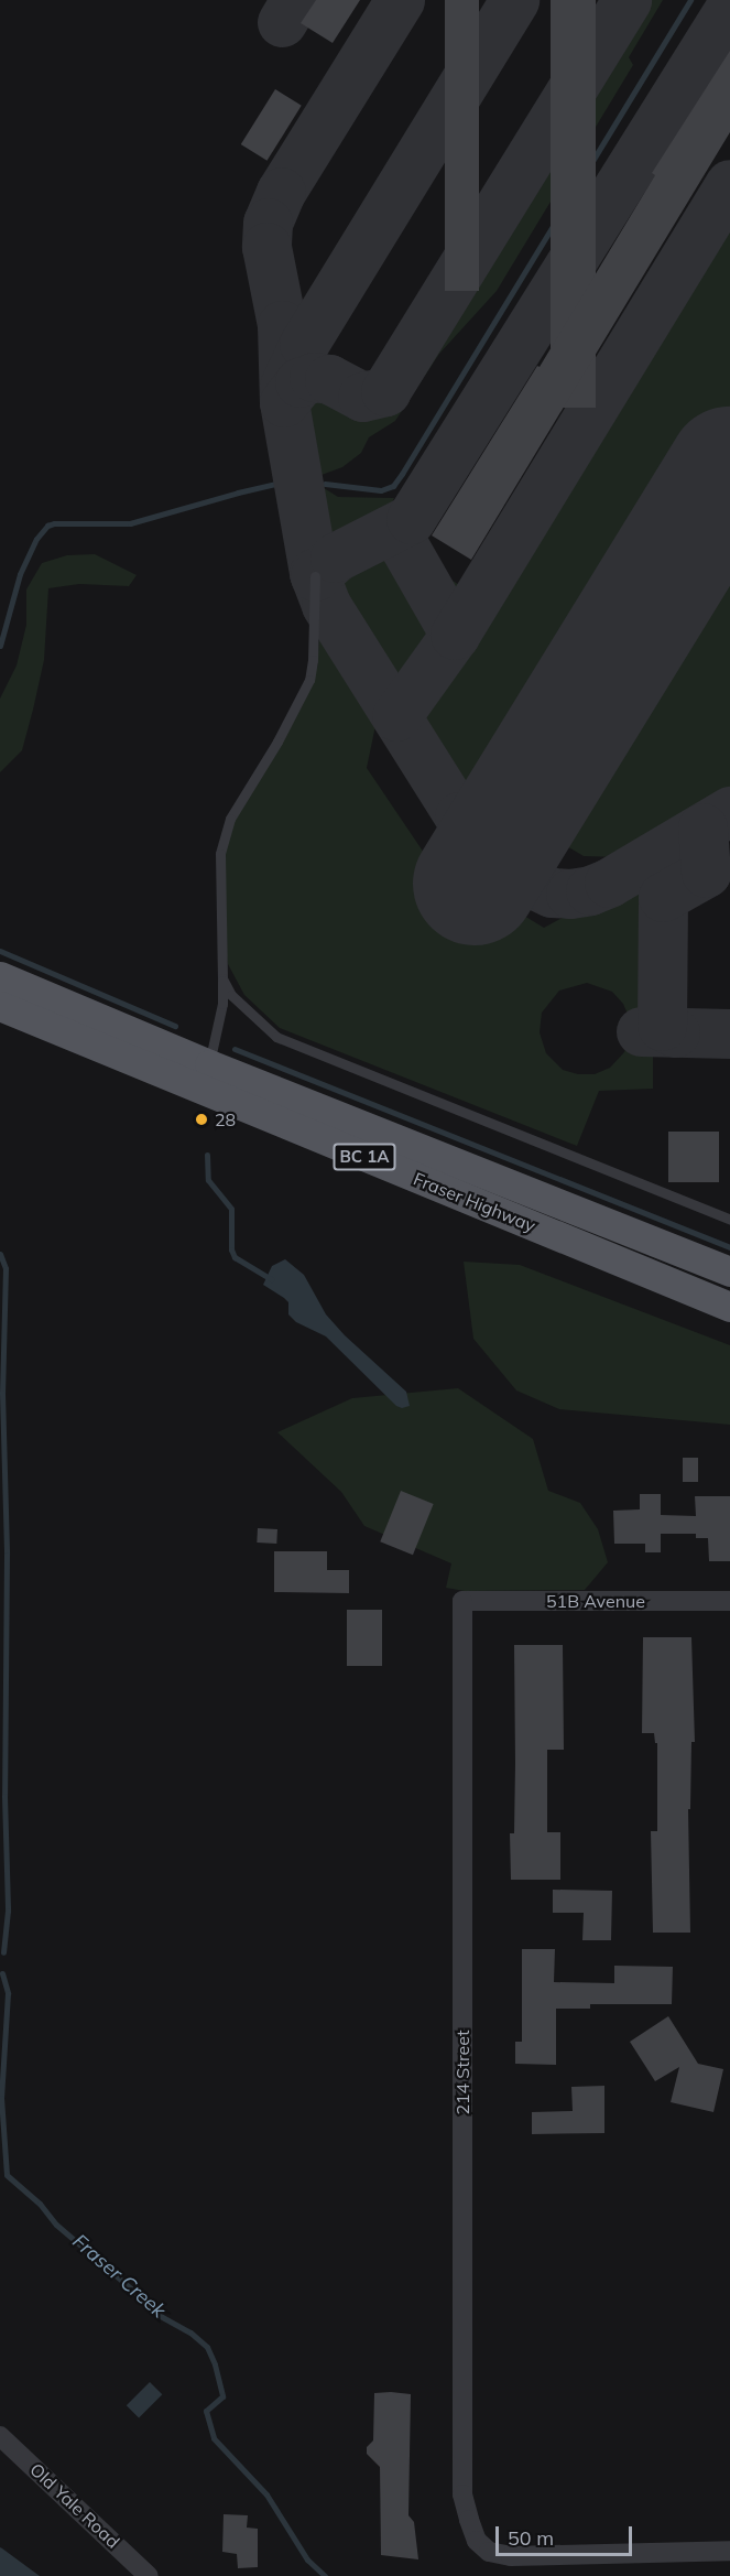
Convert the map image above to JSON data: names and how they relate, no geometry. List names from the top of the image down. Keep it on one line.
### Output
{"streets":{"main road":["BC 1A","Fraser Highway"],"street":["51B Avenue","214 Street","Old Yale Road"]},"crossings":[["51B Avenue","214 Street"]],"water":["Fraser Creek"],"places":["28"],"scale_bar":"50 m"}
